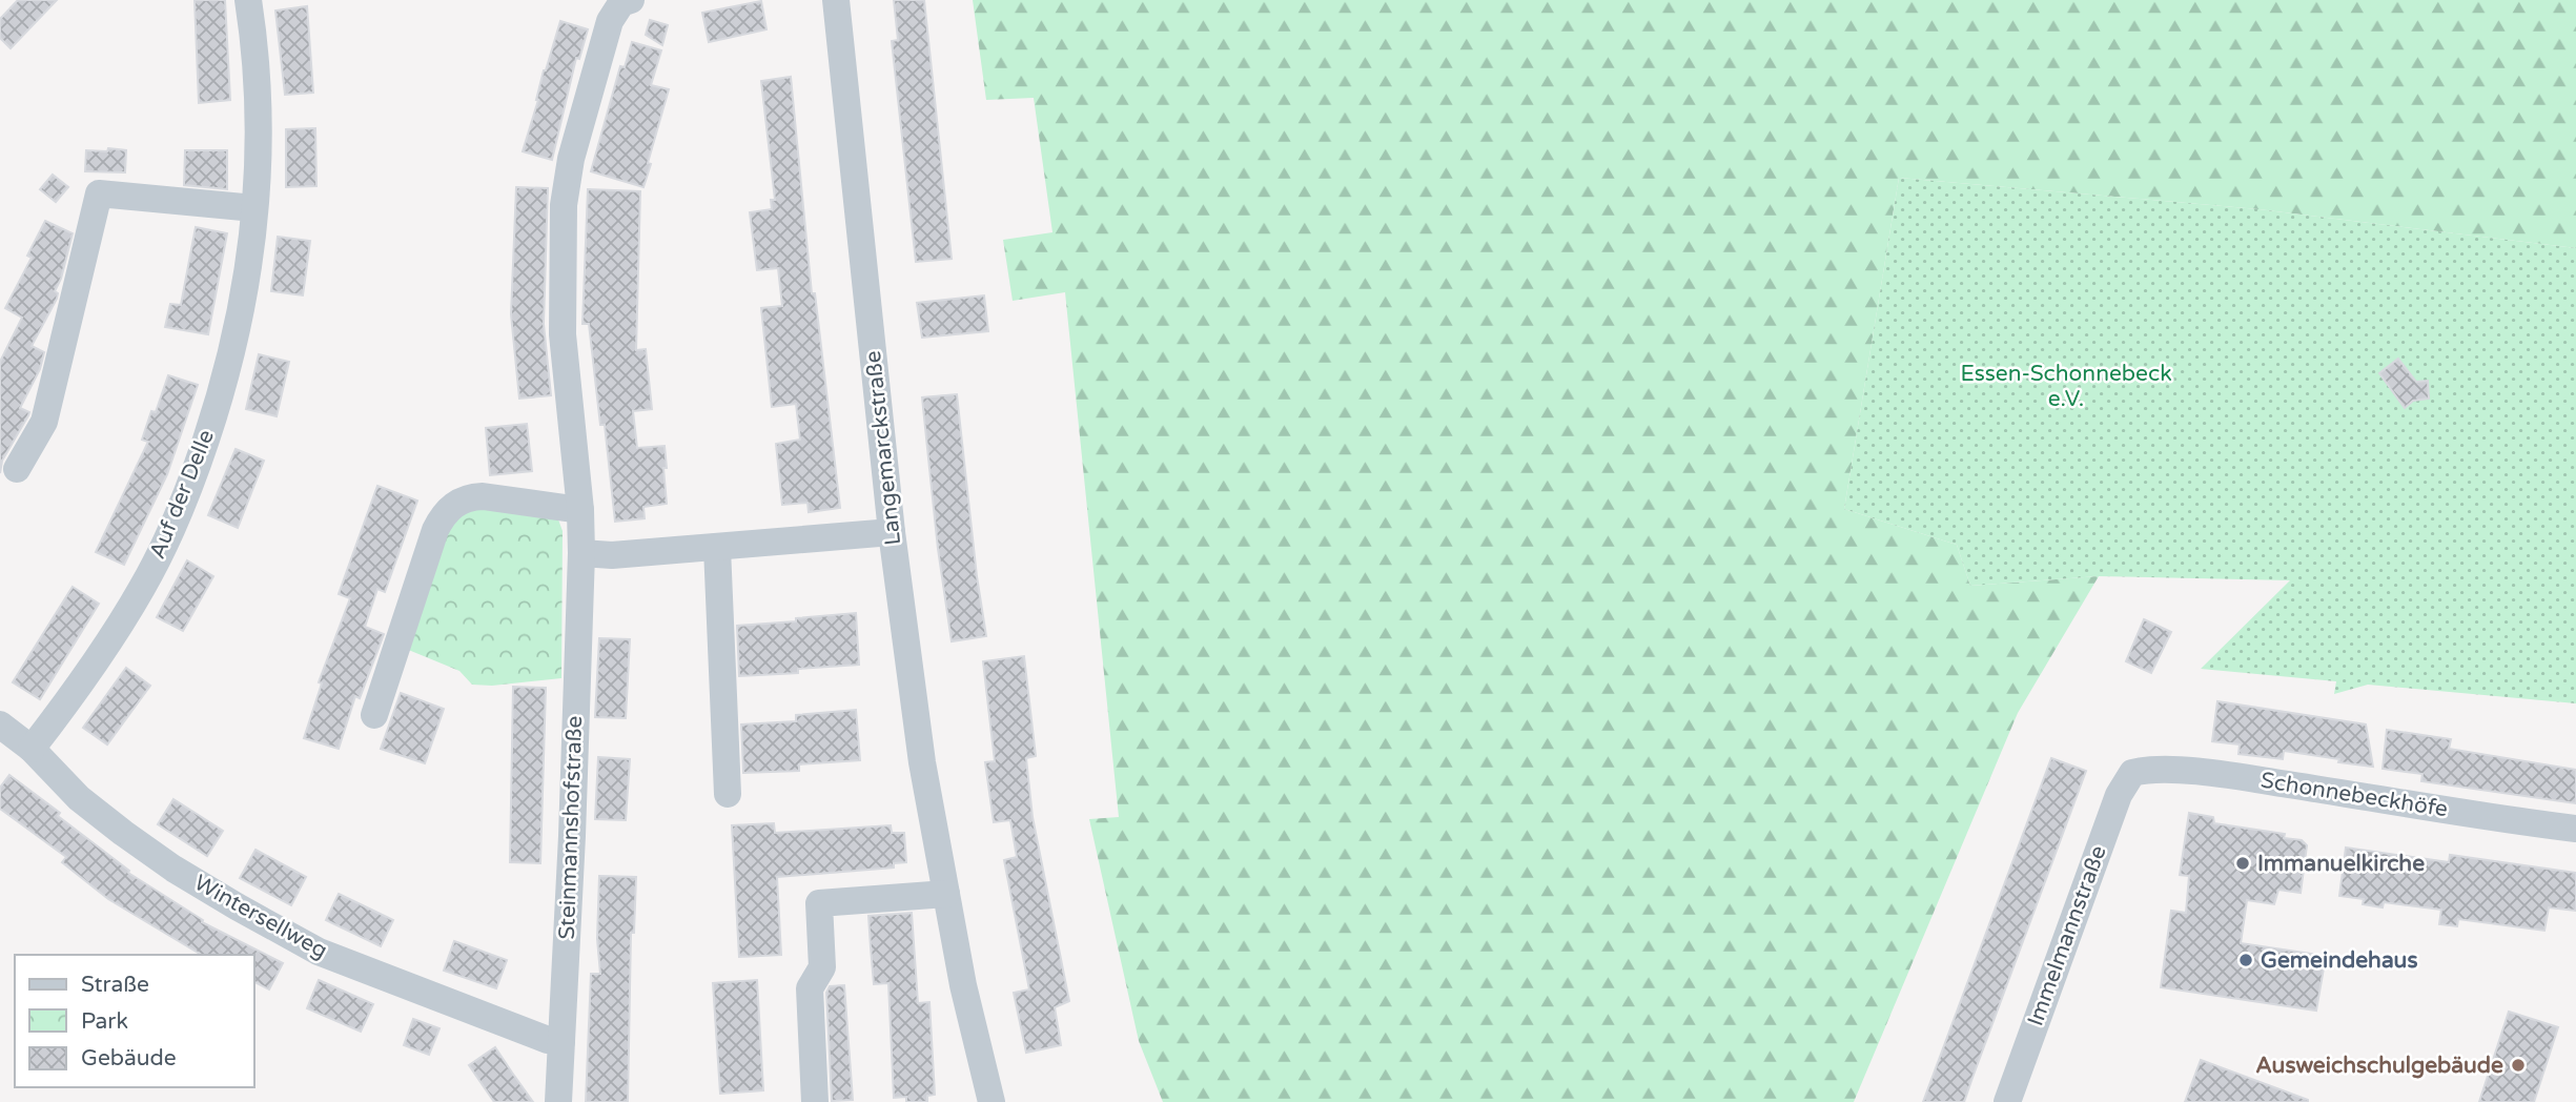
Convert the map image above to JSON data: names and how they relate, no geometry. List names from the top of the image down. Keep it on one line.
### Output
{"streets":{"street":["Langemarckstraße","Auf der Delle","Schonnebeckhöfe","Steinmannshofstraße","Wintersellweg","Immelmannstraße"]},"crossings":[["Auf der Delle","Wintersellweg"],["Schonnebeckhöfe","Immelmannstraße"],["Steinmannshofstraße","Wintersellweg"]],"parks":["Essen-Schonnebeck e.V."],"places":["Immanuelkirche","Gemeindehaus","Ausweichschulgebäude"],"legend":["Straße","Park","Gebäude"]}
